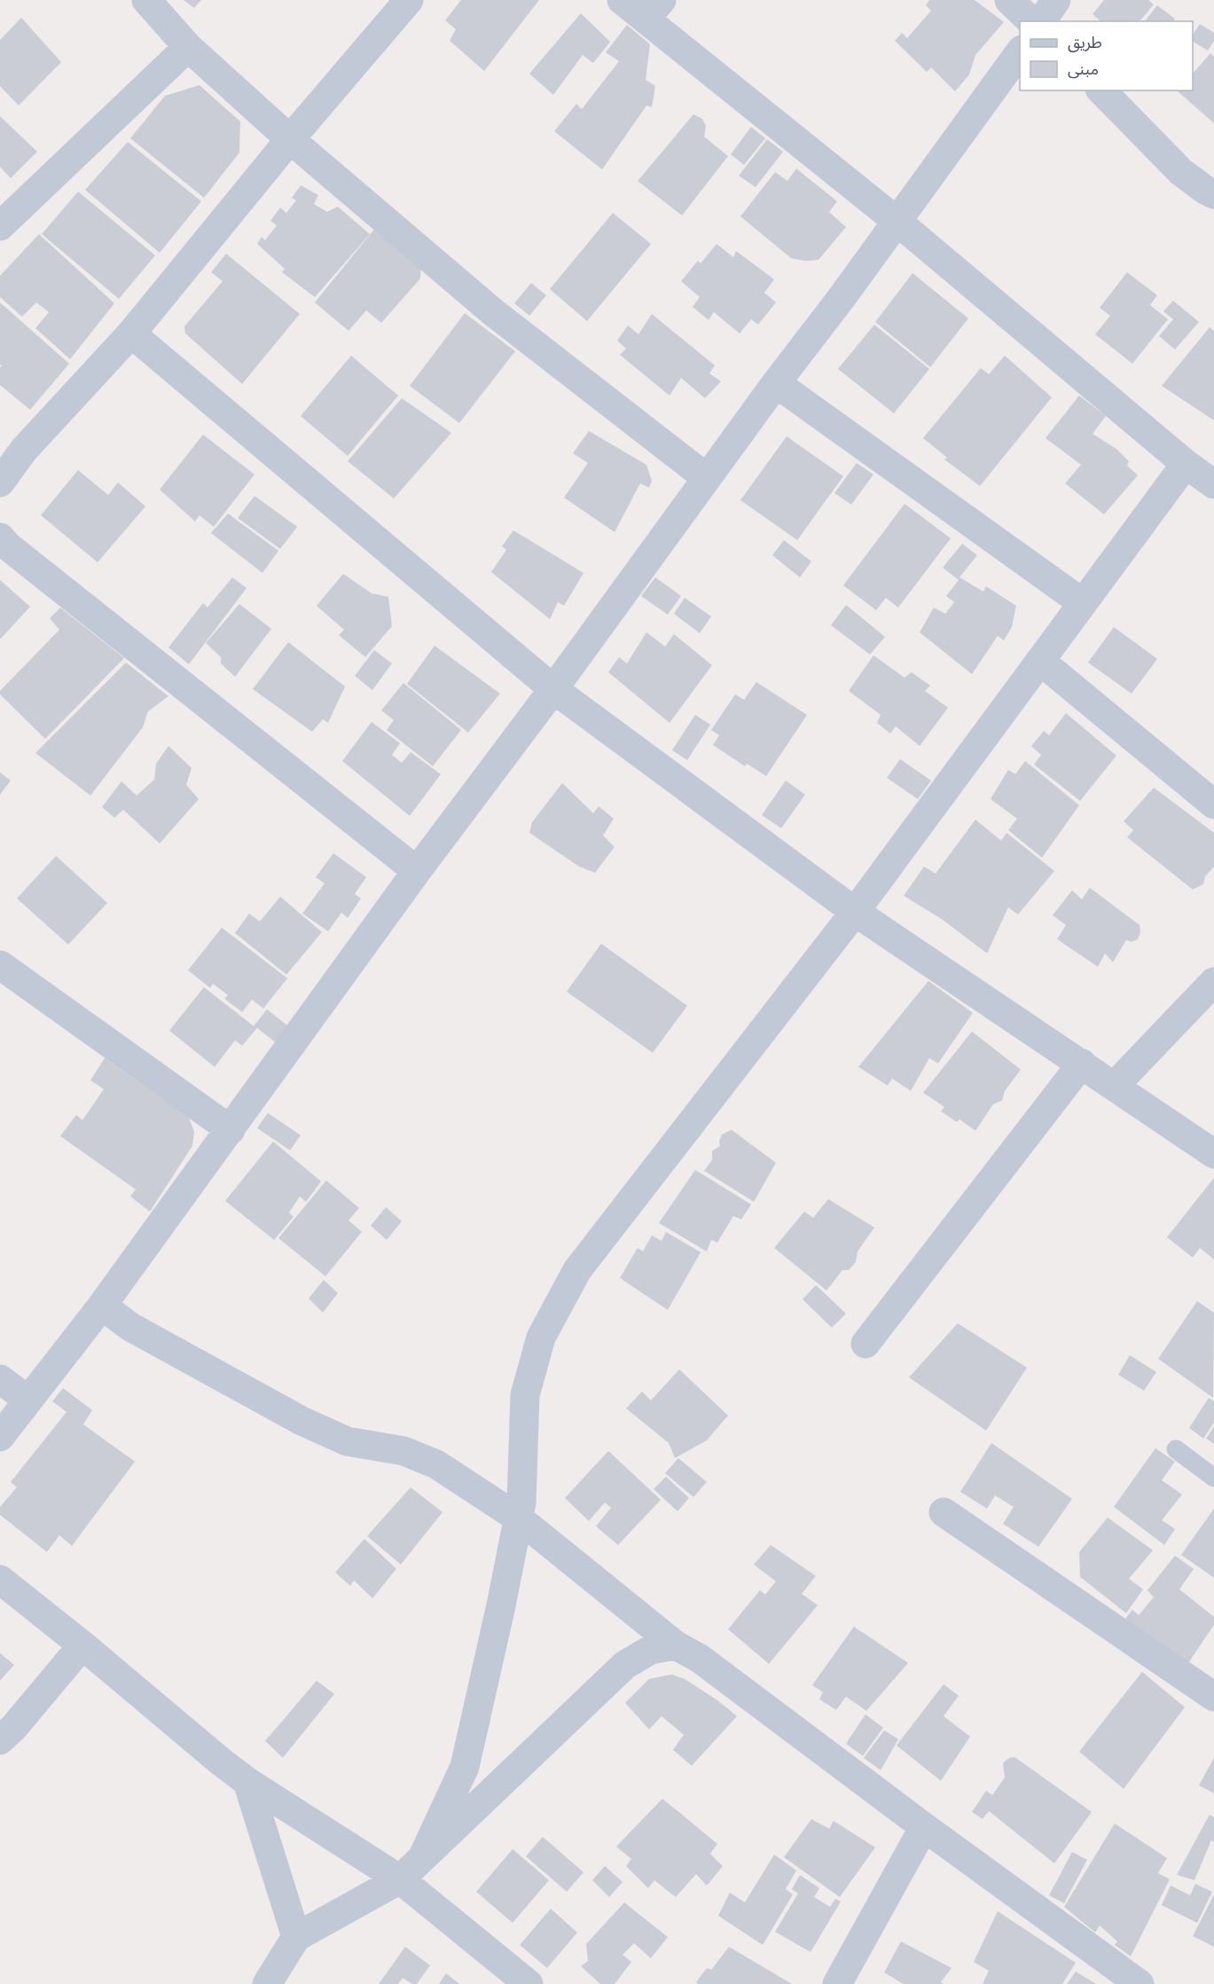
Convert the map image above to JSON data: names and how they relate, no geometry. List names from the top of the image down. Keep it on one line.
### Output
{"legend":["طريق","مبنى"]}
